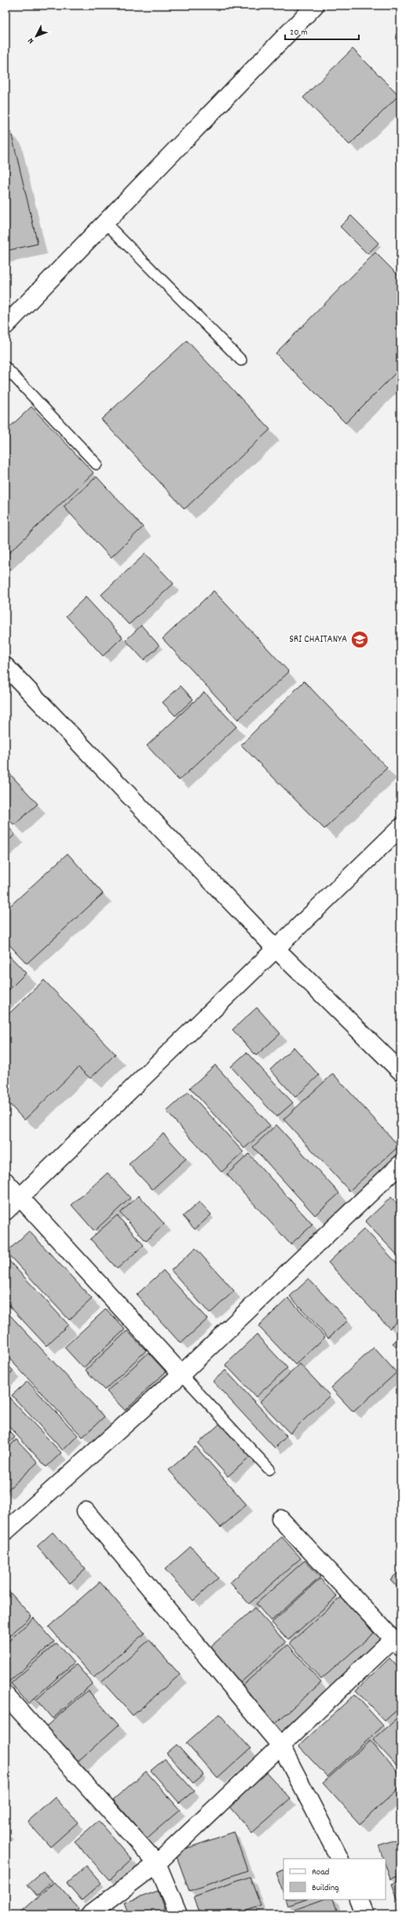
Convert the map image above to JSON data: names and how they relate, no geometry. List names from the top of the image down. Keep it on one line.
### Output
{"places":{"school or university":["SRI CHAITANYA"]},"legend":["Road","Building"],"scale_bar":"20 m","north":"bottom left"}
